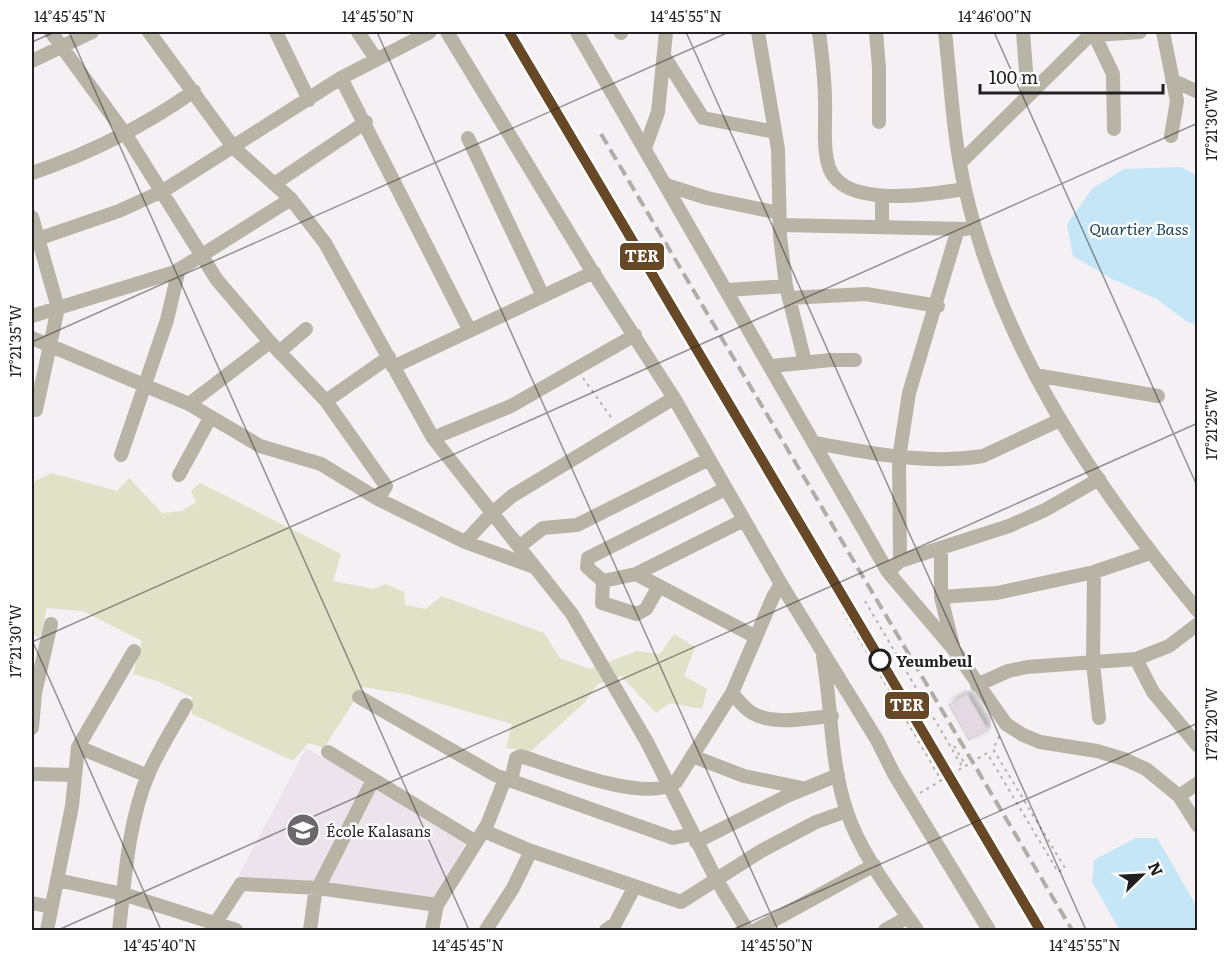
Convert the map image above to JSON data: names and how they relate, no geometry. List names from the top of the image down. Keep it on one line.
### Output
{"water":["Quartier Bass"],"places":{"other":["Yeumbeul"],"school or university":["École Kalasans"]},"lines":["transit line TER"],"scale_bar":"100 m","north":"top right","coordinates":["14°45'45\"N","14°45'50\"N","14°45'55\"N","14°46'00\"N","17°21'30\"W","17°21'35\"W","17°21'25\"W","17°21'20\"W","14°45'40\"N"]}
